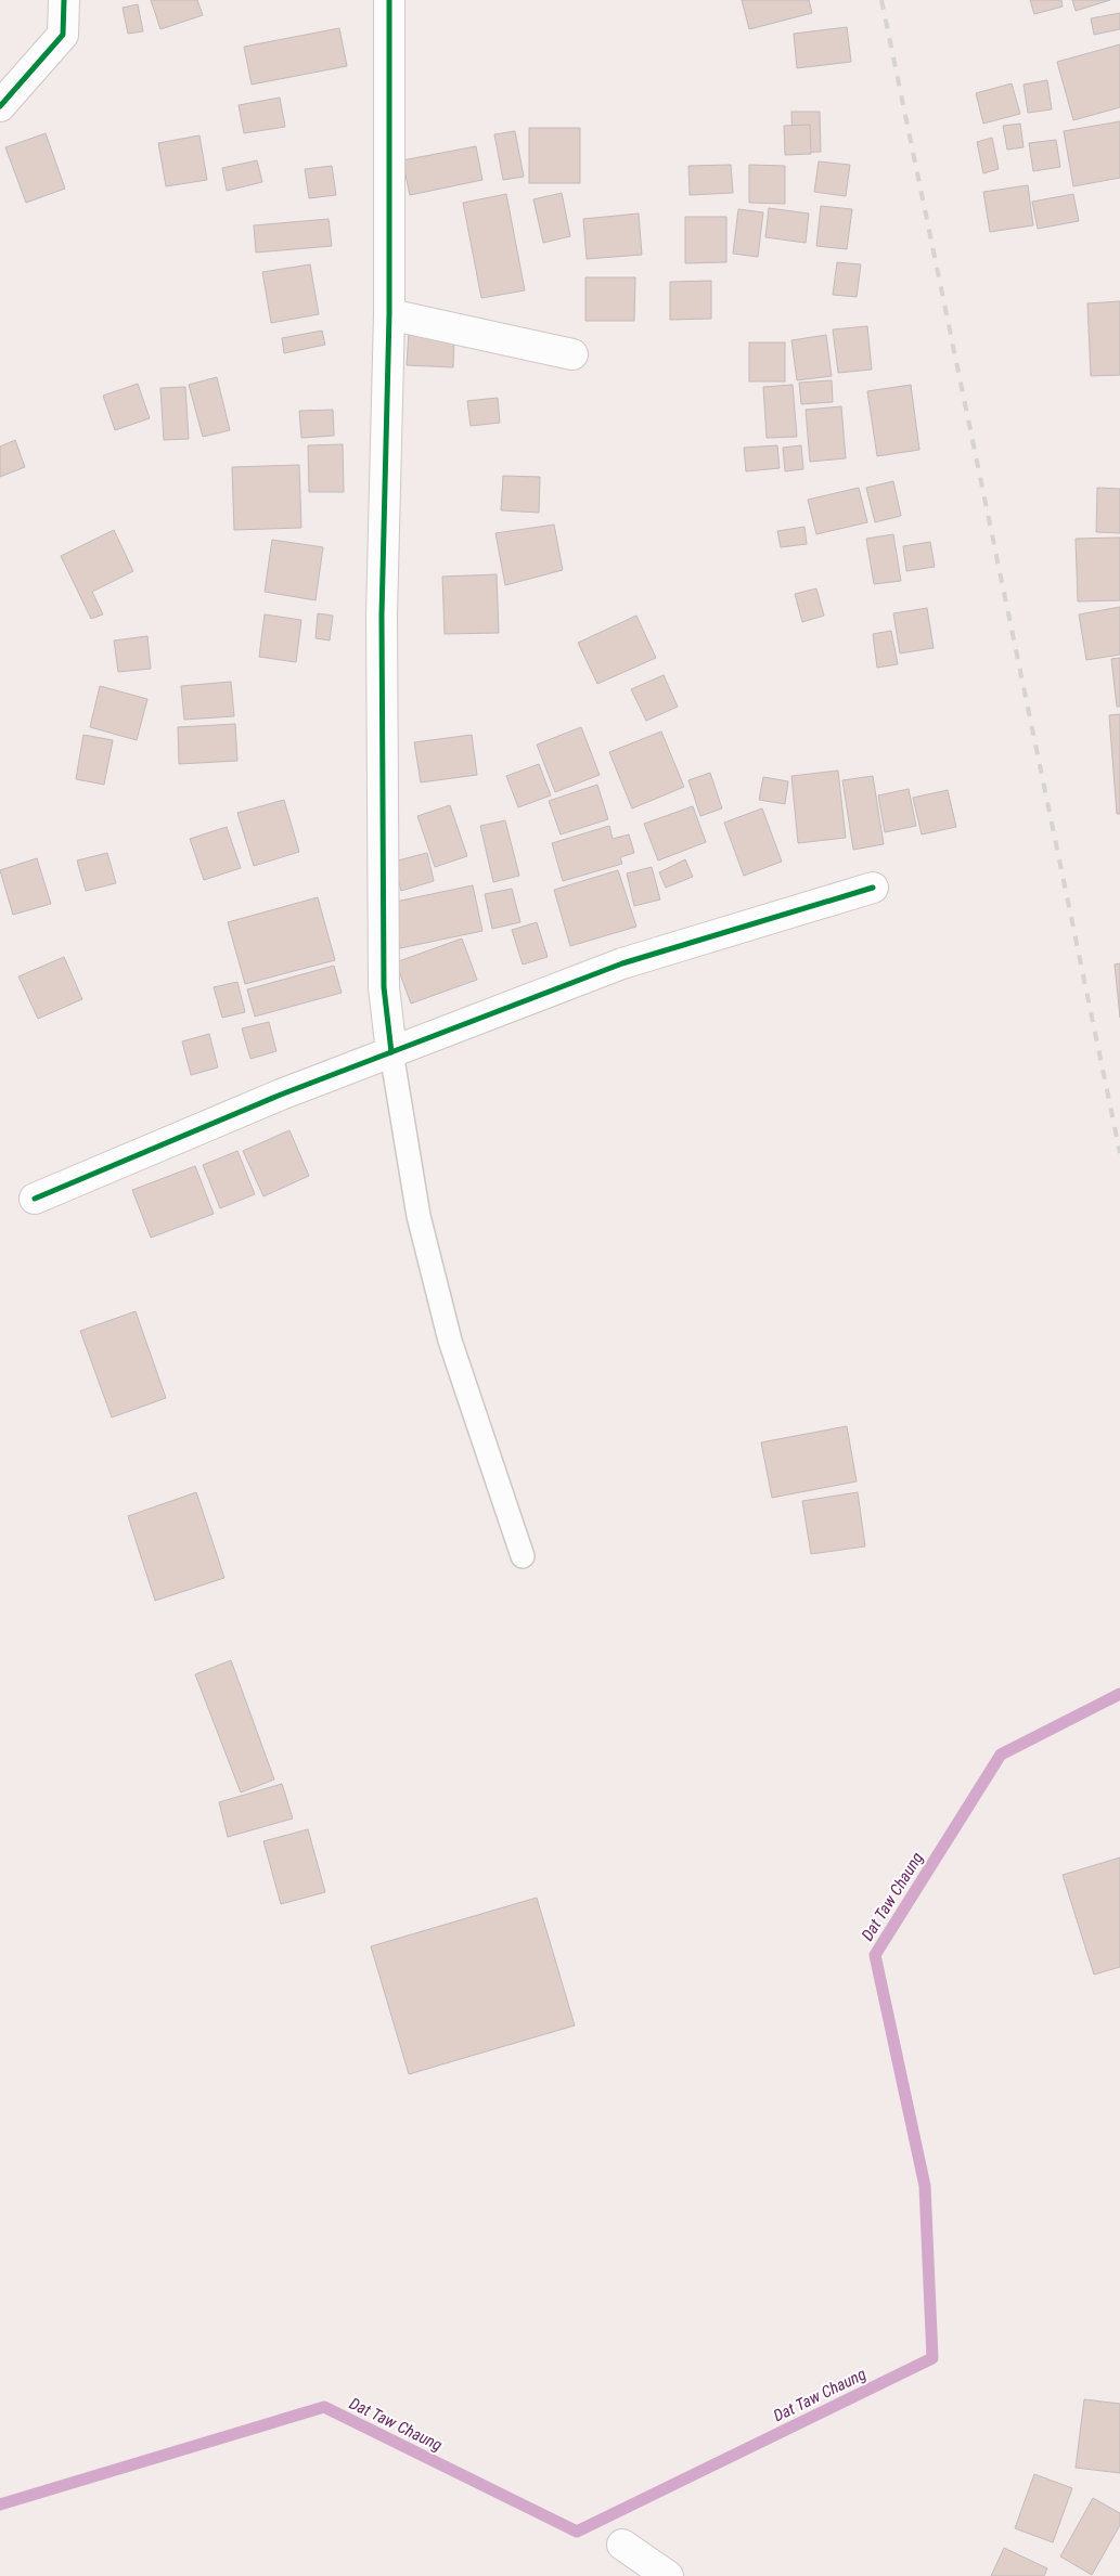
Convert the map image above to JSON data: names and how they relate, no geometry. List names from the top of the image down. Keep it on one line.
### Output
{"water":["Dat Taw Chaung"]}
